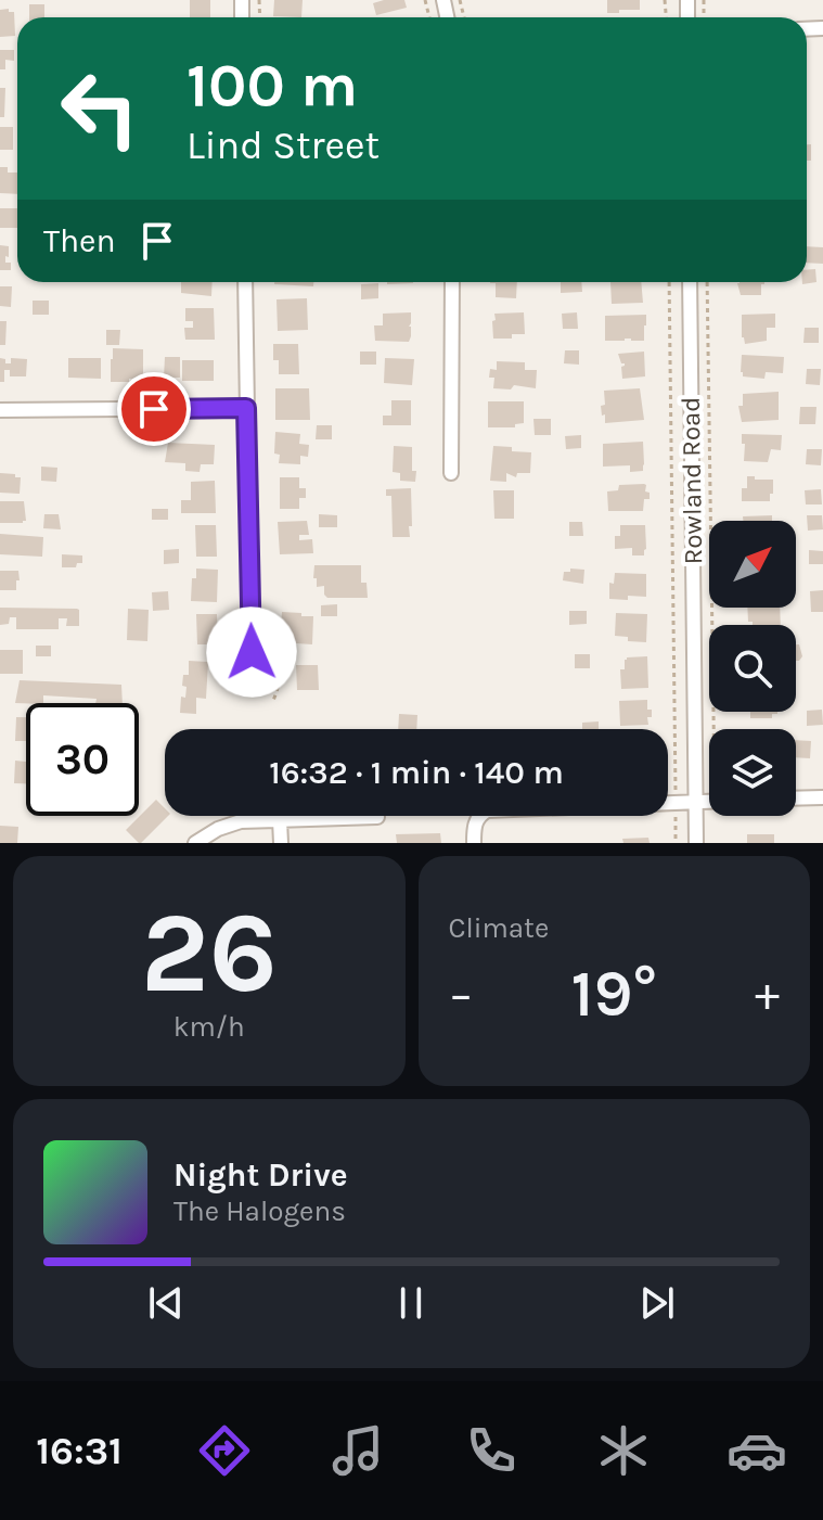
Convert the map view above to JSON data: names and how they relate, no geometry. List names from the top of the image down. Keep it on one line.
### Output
{"streets":{"street":["Rowland Road"]},"north":"top right","page":{"turn":["100 m","Lind Street"],"then":"Then","limit":"30","trip":"16:32 · 1 min · 140 m","tile":[["26","km/h"],"Climate"],"heat":["−","19°","+"],"song":["Night Drive","The Halogens"],"tabs":"16:31"}}
